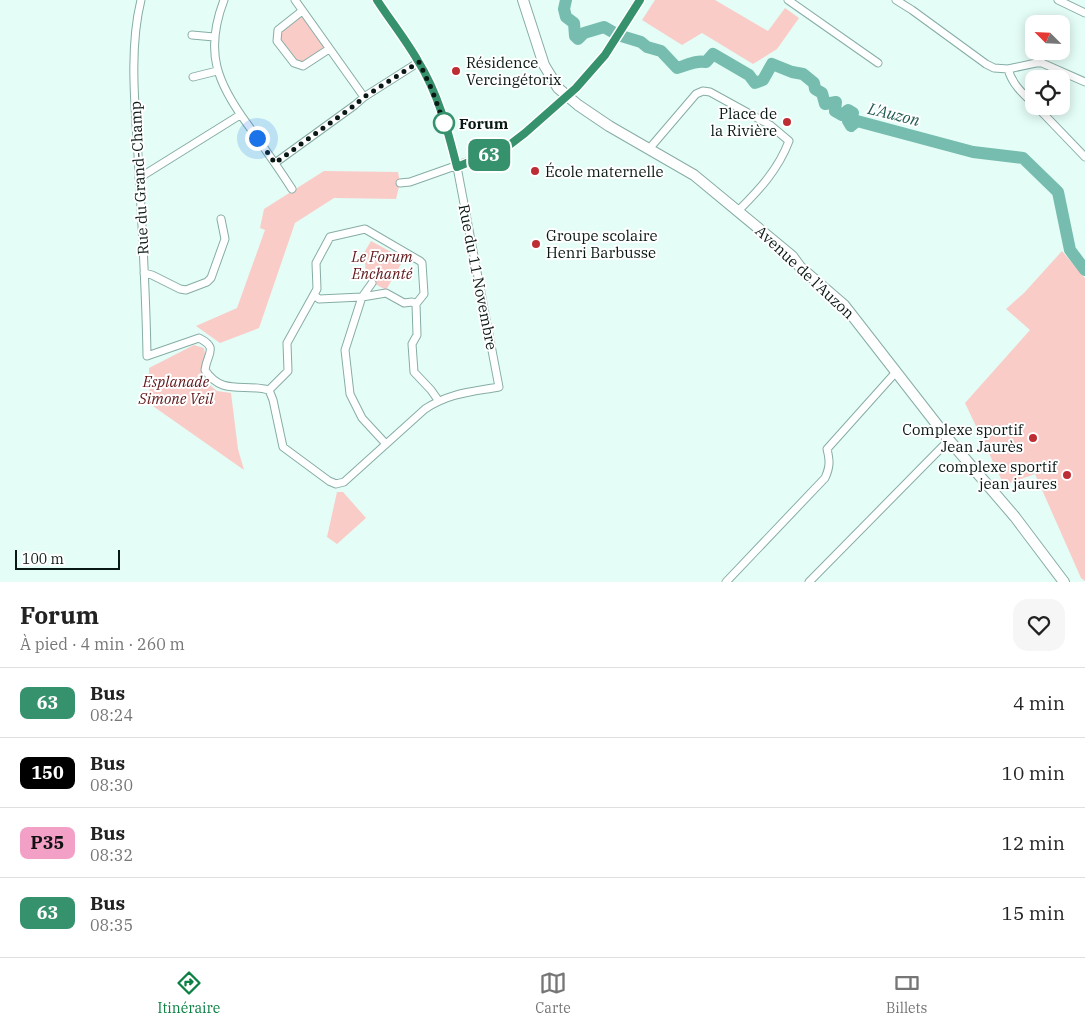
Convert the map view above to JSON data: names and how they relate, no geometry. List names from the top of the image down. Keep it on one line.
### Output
{"streets":{"main road":["Avenue de l'Auzon"],"street":["Rue du Grand-Champ","Rue du 11 Novembre"]},"water":["L'Auzon"],"parks":["Le Forum Enchanté","Esplanade Simone Veil"],"places":["Résidence Vercingétorix","Place de la Rivière","Forum","École maternelle","Groupe scolaire Henri Barbusse","Complexe sportif Jean Jaurès","complexe sportif jean jaures"],"lines":["bus line 63"],"scale_bar":"100 m","north":"top left","page":{"on_map":"63","scale":"100 m","heading":["Forum","À pied · 4 min · 260 m"],"list":[{"mark":"63","name":"Bus","note":"08:24","value":"4 min"},{"mark":"150","name":"Bus","note":"08:30","value":"10 min"},{"mark":"P35","name":"Bus","note":"08:32","value":"12 min"},{"mark":"63","name":"Bus","note":"08:35","value":"15 min"}],"tabs":["Itinéraire","Carte","Billets"]}}
